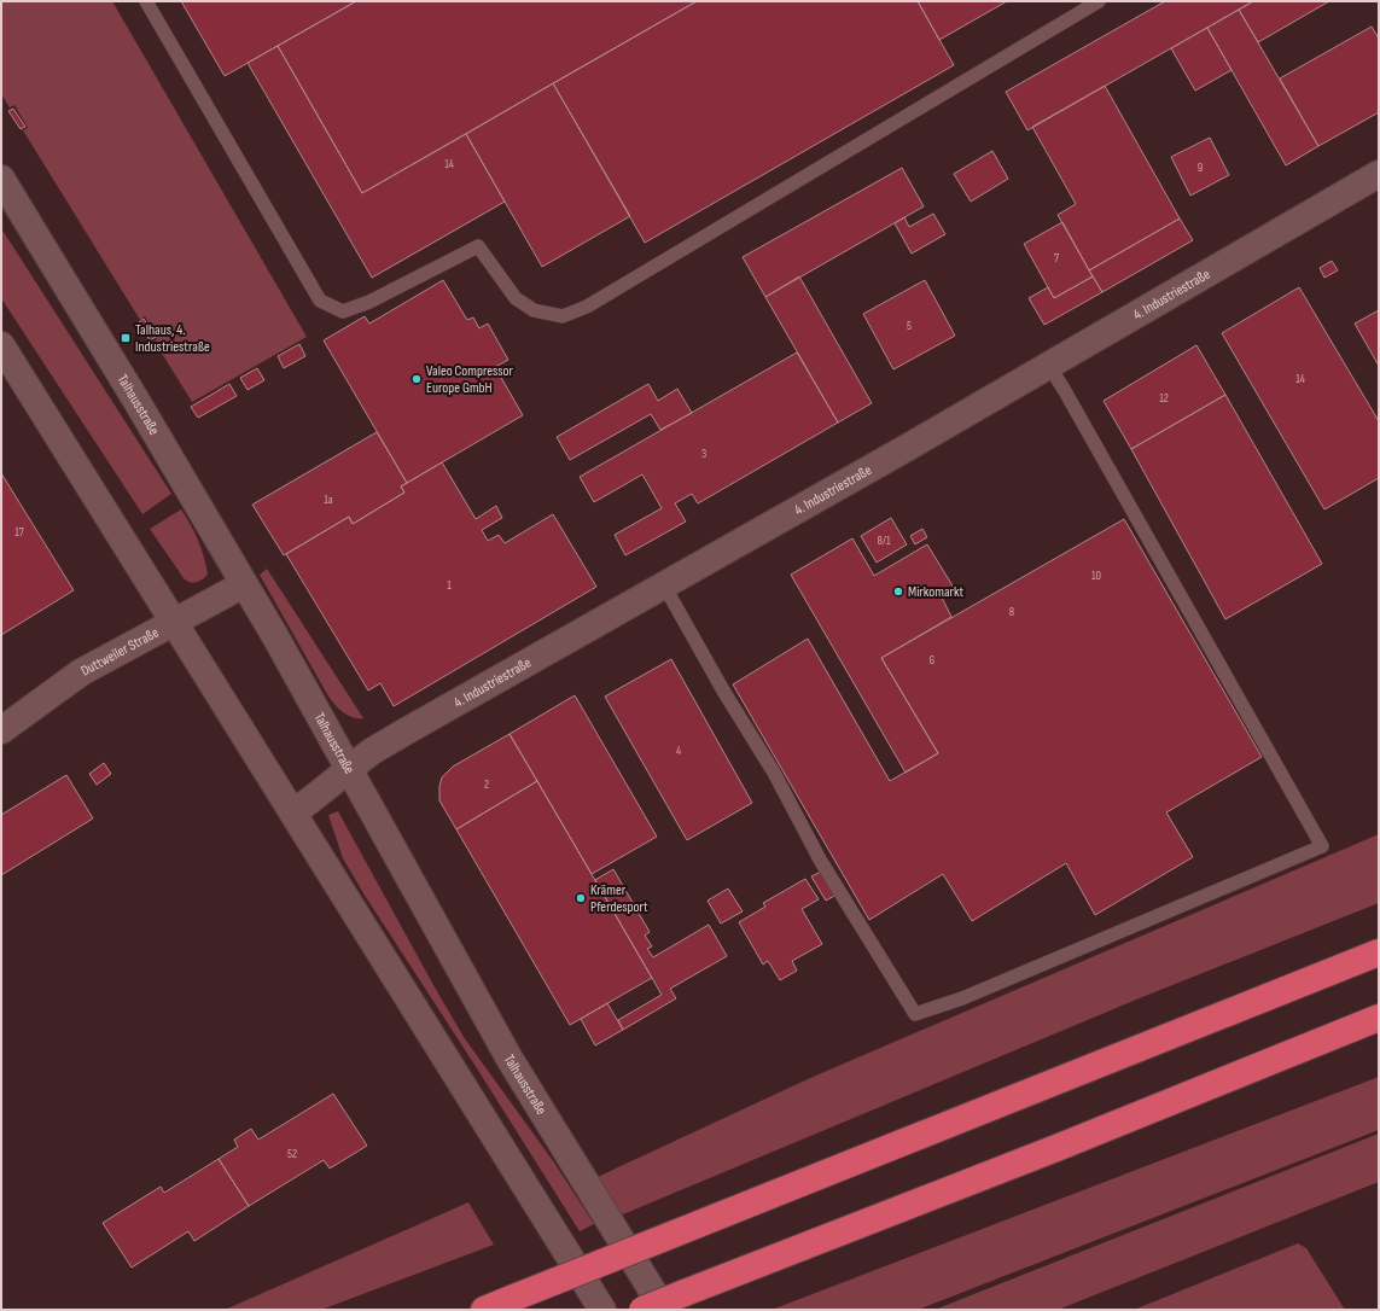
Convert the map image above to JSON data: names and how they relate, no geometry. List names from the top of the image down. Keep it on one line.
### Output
{"streets":{"main road":["4. Industriestraße","Talhausstraße","Duttweiler Straße"]},"crossings":[["4. Industriestraße","Talhausstraße"],["Talhausstraße","Duttweiler Straße"]],"places":{"transit":["Talhaus, 4. Industriestraße"],"other":["Valeo Compressor Europe GmbH","Mirkomarkt","Krämer Pferdesport"]},"house_numbers":["14","9","7","5","14","12","3","1a","17","8/1","10","1","8","6","4","2","52"]}
